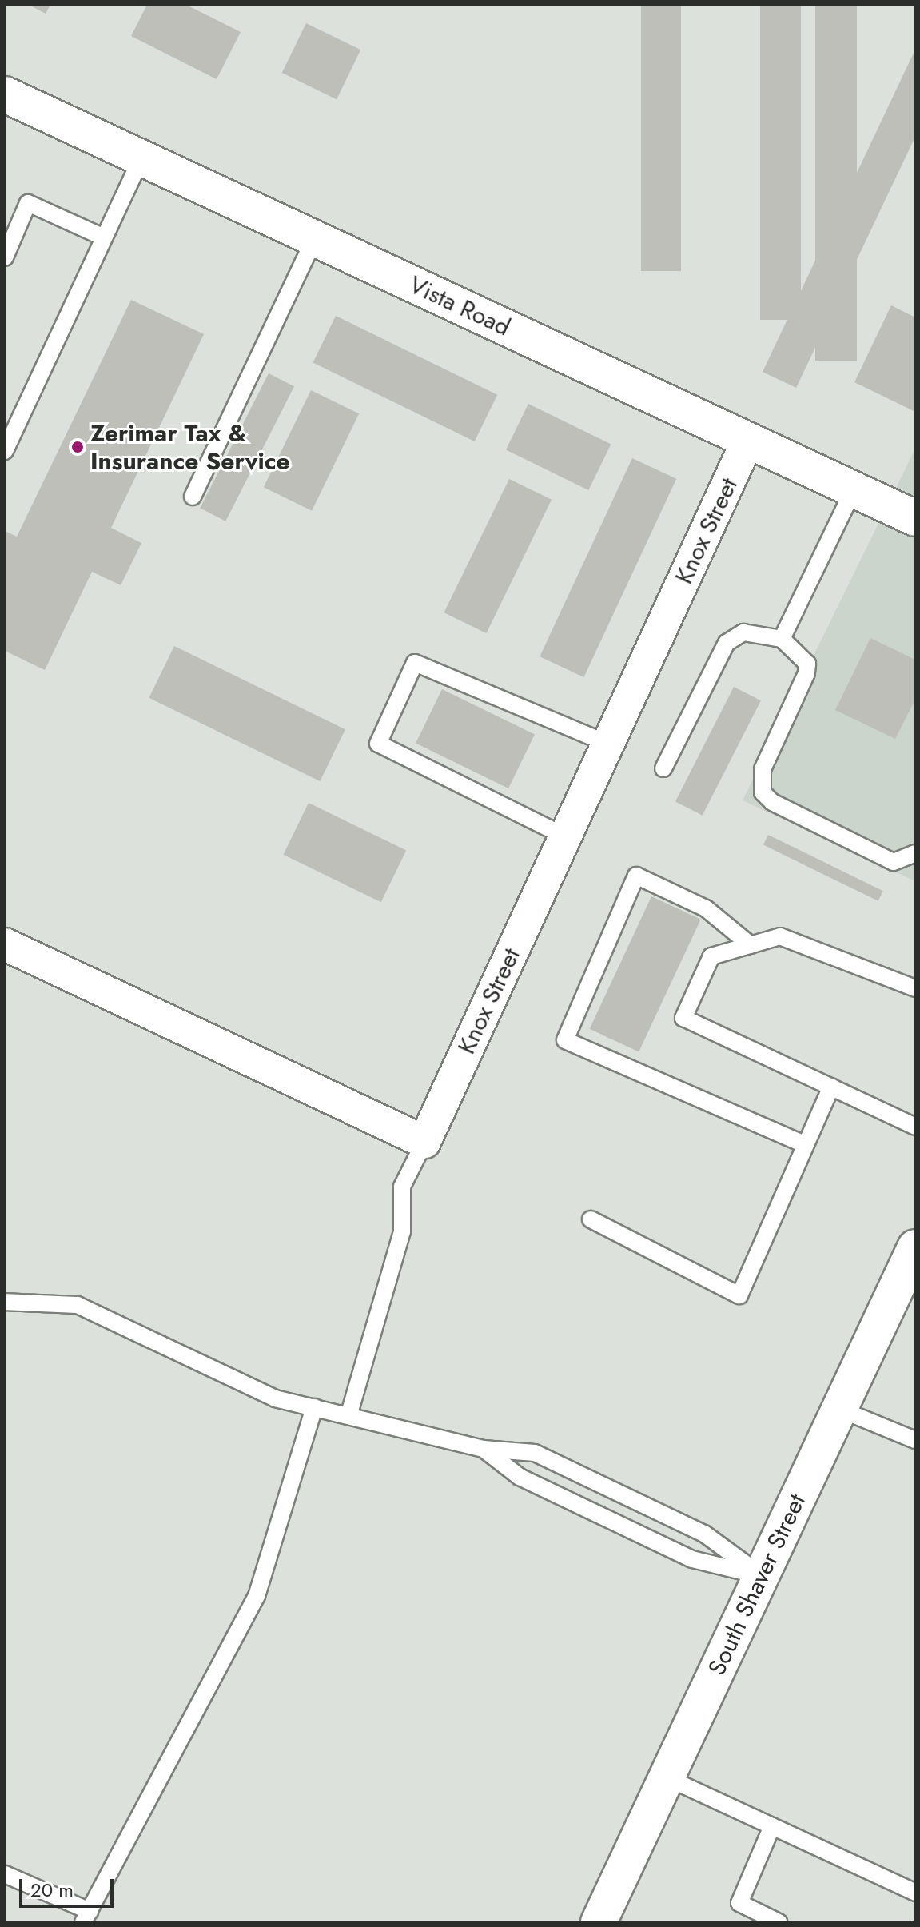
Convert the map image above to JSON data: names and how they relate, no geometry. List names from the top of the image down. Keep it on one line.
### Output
{"streets":{"street":["Vista Road","Knox Street","South Shaver Street"]},"crossings":[["Vista Road","Knox Street"]],"places":["Zerimar Tax & Insurance Service"],"scale_bar":"20 m"}
